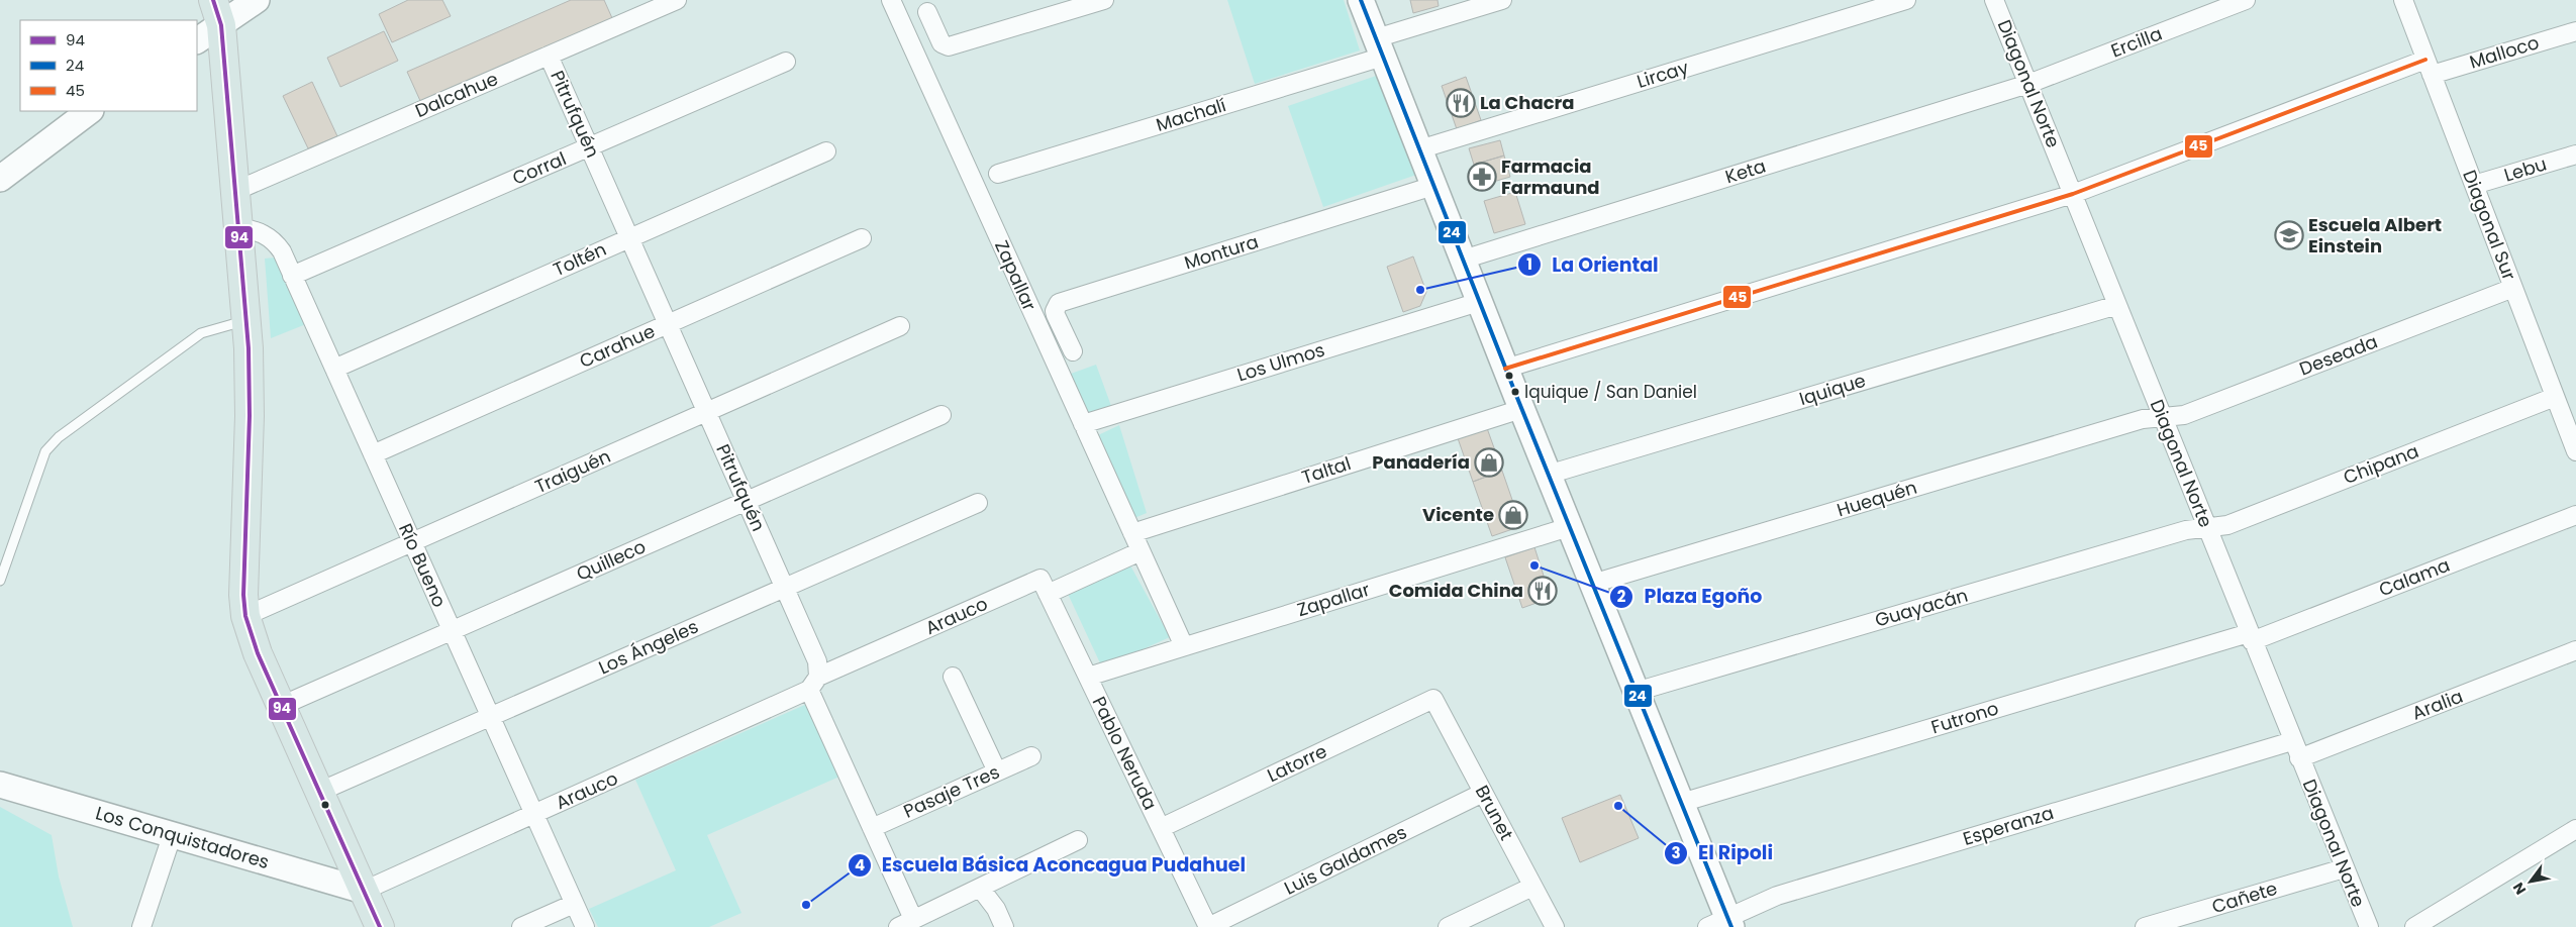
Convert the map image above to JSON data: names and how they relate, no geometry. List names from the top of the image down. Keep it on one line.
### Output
{"streets":{"street":["Ercilla","Malloco","Lircay","Diagonal Norte","Dalcahue","Pitrufquén","Machalí","Corral","Lebu","Keta","Diagonal Sur","Montura","Toltén","Zapallar","Carahue","Deseada","Los Ulmos","Iquique","Chipana","Taltal","Traiguén","Huequén","Quilleco","Río Bueno","Calama","Guayacán","Arauco","Los Ángeles","Aralia","Futrono","Pablo Neruda","Latorre","Pasaje Tres","Brunet","Esperanza","Los Conquistadores","Luis Galdames","Cañete"]},"crossings":[["Ercilla","Diagonal Norte"],["Ercilla","Keta"],["Malloco","Diagonal Norte"],["Malloco","Diagonal Sur"],["Diagonal Norte","Keta"],["Diagonal Norte","Deseada"],["Diagonal Norte","Iquique"],["Diagonal Norte","Chipana"],["Diagonal Norte","Huequén"],["Diagonal Norte","Calama"],["Diagonal Norte","Guayacán"],["Diagonal Norte","Aralia"],["Diagonal Norte","Futrono"],["Diagonal Norte","Esperanza"],["Diagonal Norte","Cañete"],["Dalcahue","Pitrufquén"],["Pitrufquén","Corral"],["Pitrufquén","Toltén"],["Pitrufquén","Carahue"],["Pitrufquén","Traiguén"],["Pitrufquén","Quilleco"],["Pitrufquén","Arauco"],["Pitrufquén","Los Ángeles"],["Pitrufquén","Pasaje Tres"],["Corral","Río Bueno"],["Lebu","Diagonal Sur"],["Diagonal Sur","Deseada"],["Diagonal Sur","Chipana"],["Toltén","Río Bueno"],["Zapallar","Los Ulmos"],["Zapallar","Taltal"],["Zapallar","Pablo Neruda"],["Carahue","Río Bueno"],["Deseada","Huequén"],["Chipana","Guayacán"],["Traiguén","Río Bueno"],["Quilleco","Río Bueno"],["Río Bueno","Arauco"],["Río Bueno","Los Ángeles"],["Calama","Futrono"],["Arauco","Pablo Neruda"],["Arauco","Los Conquistadores"],["Pablo Neruda","Latorre"],["Pablo Neruda","Luis Galdames"],["Latorre","Brunet"],["Brunet","Luis Galdames"]],"places":{"restaurant":["La Chacra","Comida China"],"pharmacy":["Farmacia Farmaund"],"school or university":["Escuela Albert Einstein"],"other":["La Oriental","Iquique / San Daniel","Plaza Egoño","El Ripoli","Escuela Básica Aconcagua Pudahuel"],"shop":["Panadería","Vicente"]},"lines":["transit line 94","transit line 24","transit line 45"],"legend":["94","24","45"],"north":"bottom left"}
